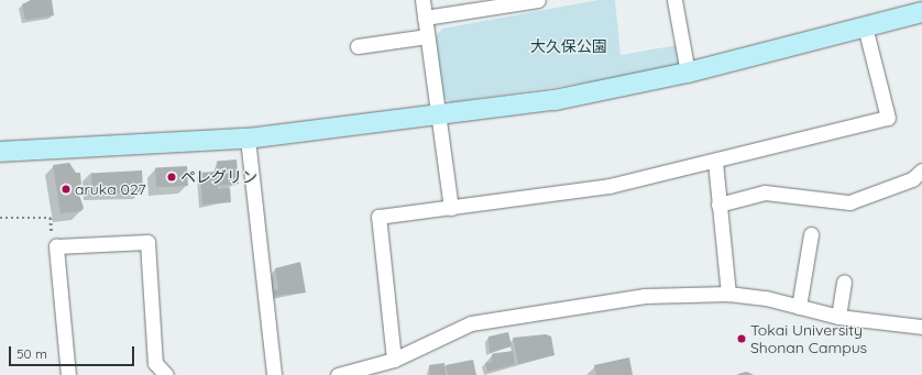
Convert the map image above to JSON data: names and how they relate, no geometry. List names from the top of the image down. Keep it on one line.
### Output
{"parks":["大久保公園"],"places":["ペレグリン","aruka 027","Tokai University Shonan Campus"],"scale_bar":"50 m"}
